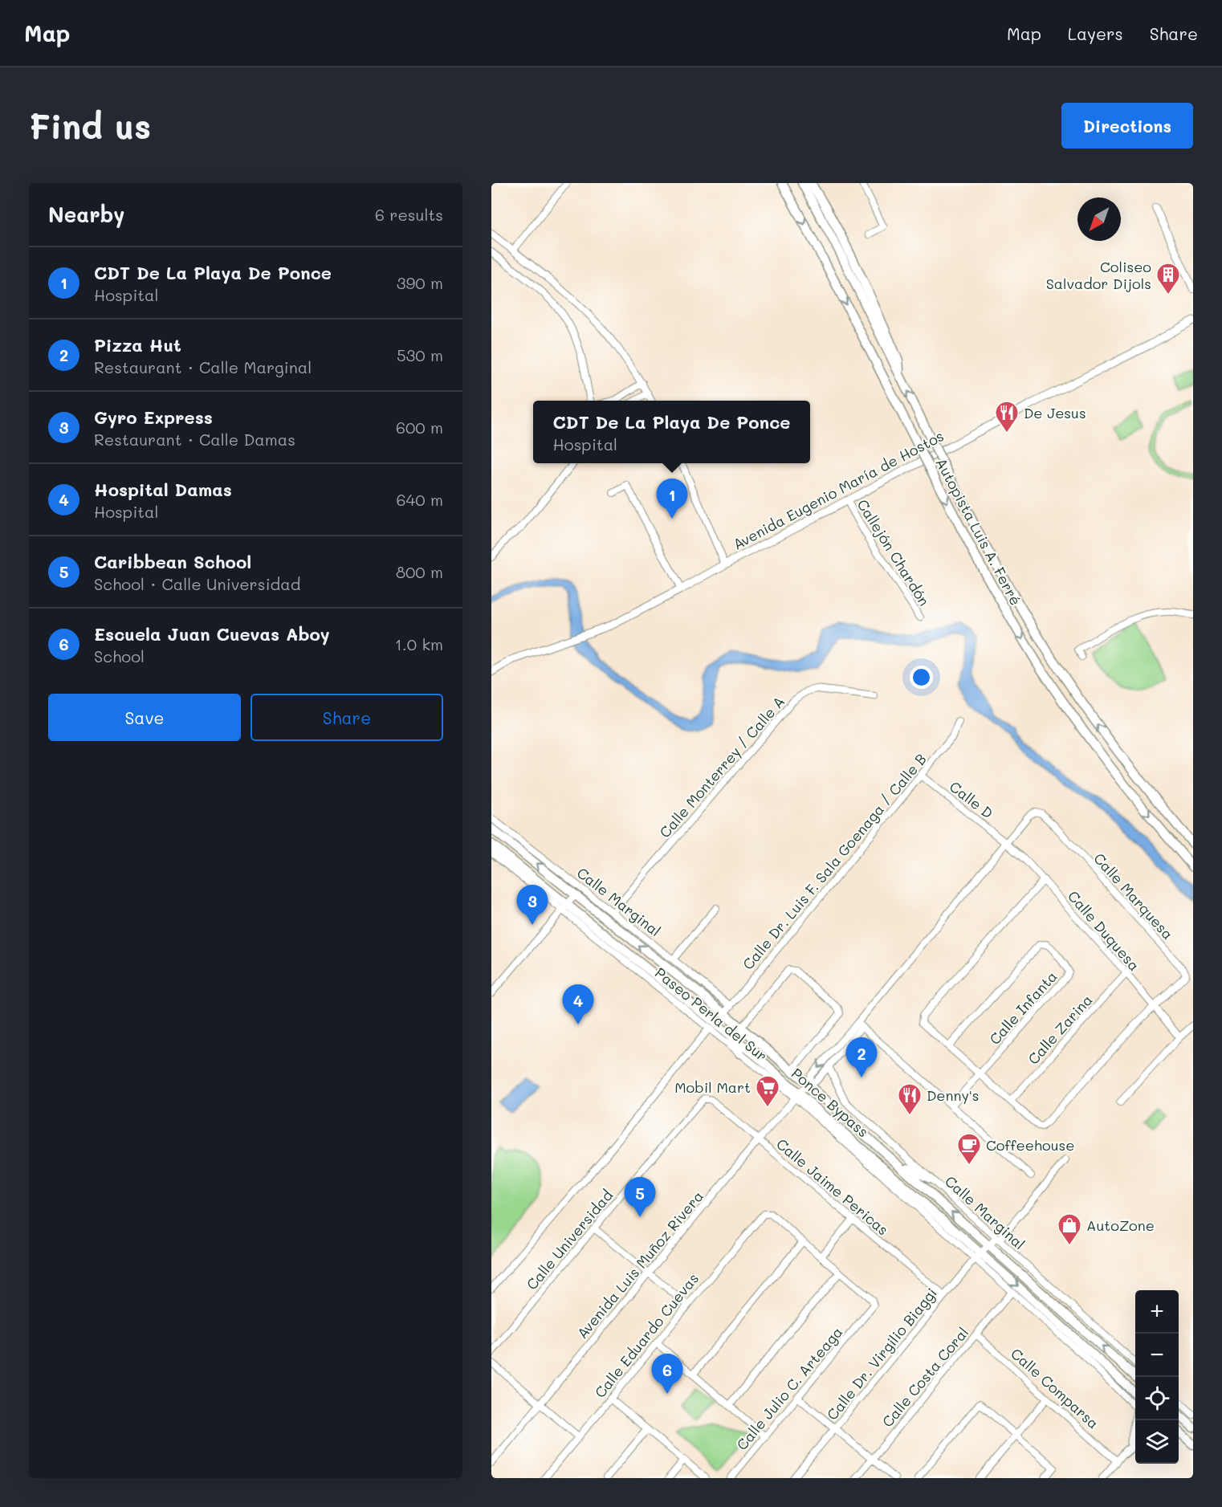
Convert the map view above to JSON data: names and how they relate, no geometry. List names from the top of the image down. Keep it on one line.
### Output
{"streets":{"highway":["Autopista Luis A. Ferré","Ponce Bypass"],"main road":["Avenida Eugenio María de Hostos"],"street":["Callejón Chardón","Calle Monterrey / Calle A","Calle D","Calle Dr. Luis F. Sala Goenaga / Calle B","Calle Marquesa","Calle Marginal","Calle Duquesa","Calle Infanta","Paseo Perla del Sur","Calle Zarina","Calle Jaime Pericas","Calle Universidad","Avenida Luis Muñoz Rivera","Calle Eduardo Cuevas","Calle Dr. Virgilio Biaggi","Calle Costa Coral","Calle Julio C. Arteaga","Calle Comparsa"]},"crossings":[["Avenida Eugenio María de Hostos","Callejón Chardón"],["Calle Monterrey / Calle A","Calle Marginal"],["Calle D","Calle Dr. Luis F. Sala Goenaga / Calle B"],["Calle D","Calle Marquesa"],["Calle D","Calle Duquesa"],["Calle Dr. Luis F. Sala Goenaga / Calle B","Calle Marginal"],["Calle Dr. Luis F. Sala Goenaga / Calle B","Ponce Bypass"],["Calle Marquesa","Calle Marginal"],["Calle Marquesa","Calle Duquesa"],["Calle Marquesa","Calle Infanta"],["Calle Marquesa","Calle Zarina"],["Calle Marquesa","Ponce Bypass"],["Calle Marquesa","Avenida Luis Muñoz Rivera"],["Calle Marginal","Calle Dr. Virgilio Biaggi"],["Calle Duquesa","Calle Zarina"],["Paseo Perla del Sur","Ponce Bypass"],["Paseo Perla del Sur","Avenida Luis Muñoz Rivera"],["Ponce Bypass","Avenida Luis Muñoz Rivera"],["Ponce Bypass","Calle Dr. Virgilio Biaggi"],["Calle Jaime Pericas","Calle Universidad"],["Calle Jaime Pericas","Avenida Luis Muñoz Rivera"],["Calle Jaime Pericas","Calle Dr. Virgilio Biaggi"],["Calle Costa Coral","Calle Comparsa"]],"places":{"building":["Coliseo Salvador Dijols"],"restaurant":["De Jesus","Denny's"],"supermarket":["Mobil Mart"],"cafe":["Coffeehouse"],"shop":["AutoZone"]},"north":"bottom left","page":{"header":"Map","nav":["Map","Layers","Share"],"buttons":["Directions",["Save","Share"]],"title":"Find us","heading":["Nearby","6 results"],"list":[{"mark":"1","name":"CDT De La Playa De Ponce","note":"Hospital","value":"390 m"},{"mark":"2","name":"Pizza Hut","note":"Restaurant · Calle Marginal","value":"530 m"},{"mark":"3","name":"Gyro Express","note":"Restaurant · Calle Damas","value":"600 m"},{"mark":"4","name":"Hospital Damas","note":"Hospital","value":"640 m"},{"mark":"5","name":"Caribbean School","note":"School · Calle Universidad","value":"800 m"},{"mark":"6","name":"Escuela Juan Cuevas Aboy","note":"School","value":"1.0 km"}],"popup":["CDT De La Playa De Ponce","Hospital"],"pins":["1","3","4","2","5","6"],"map_buttons":["+","−"]}}
